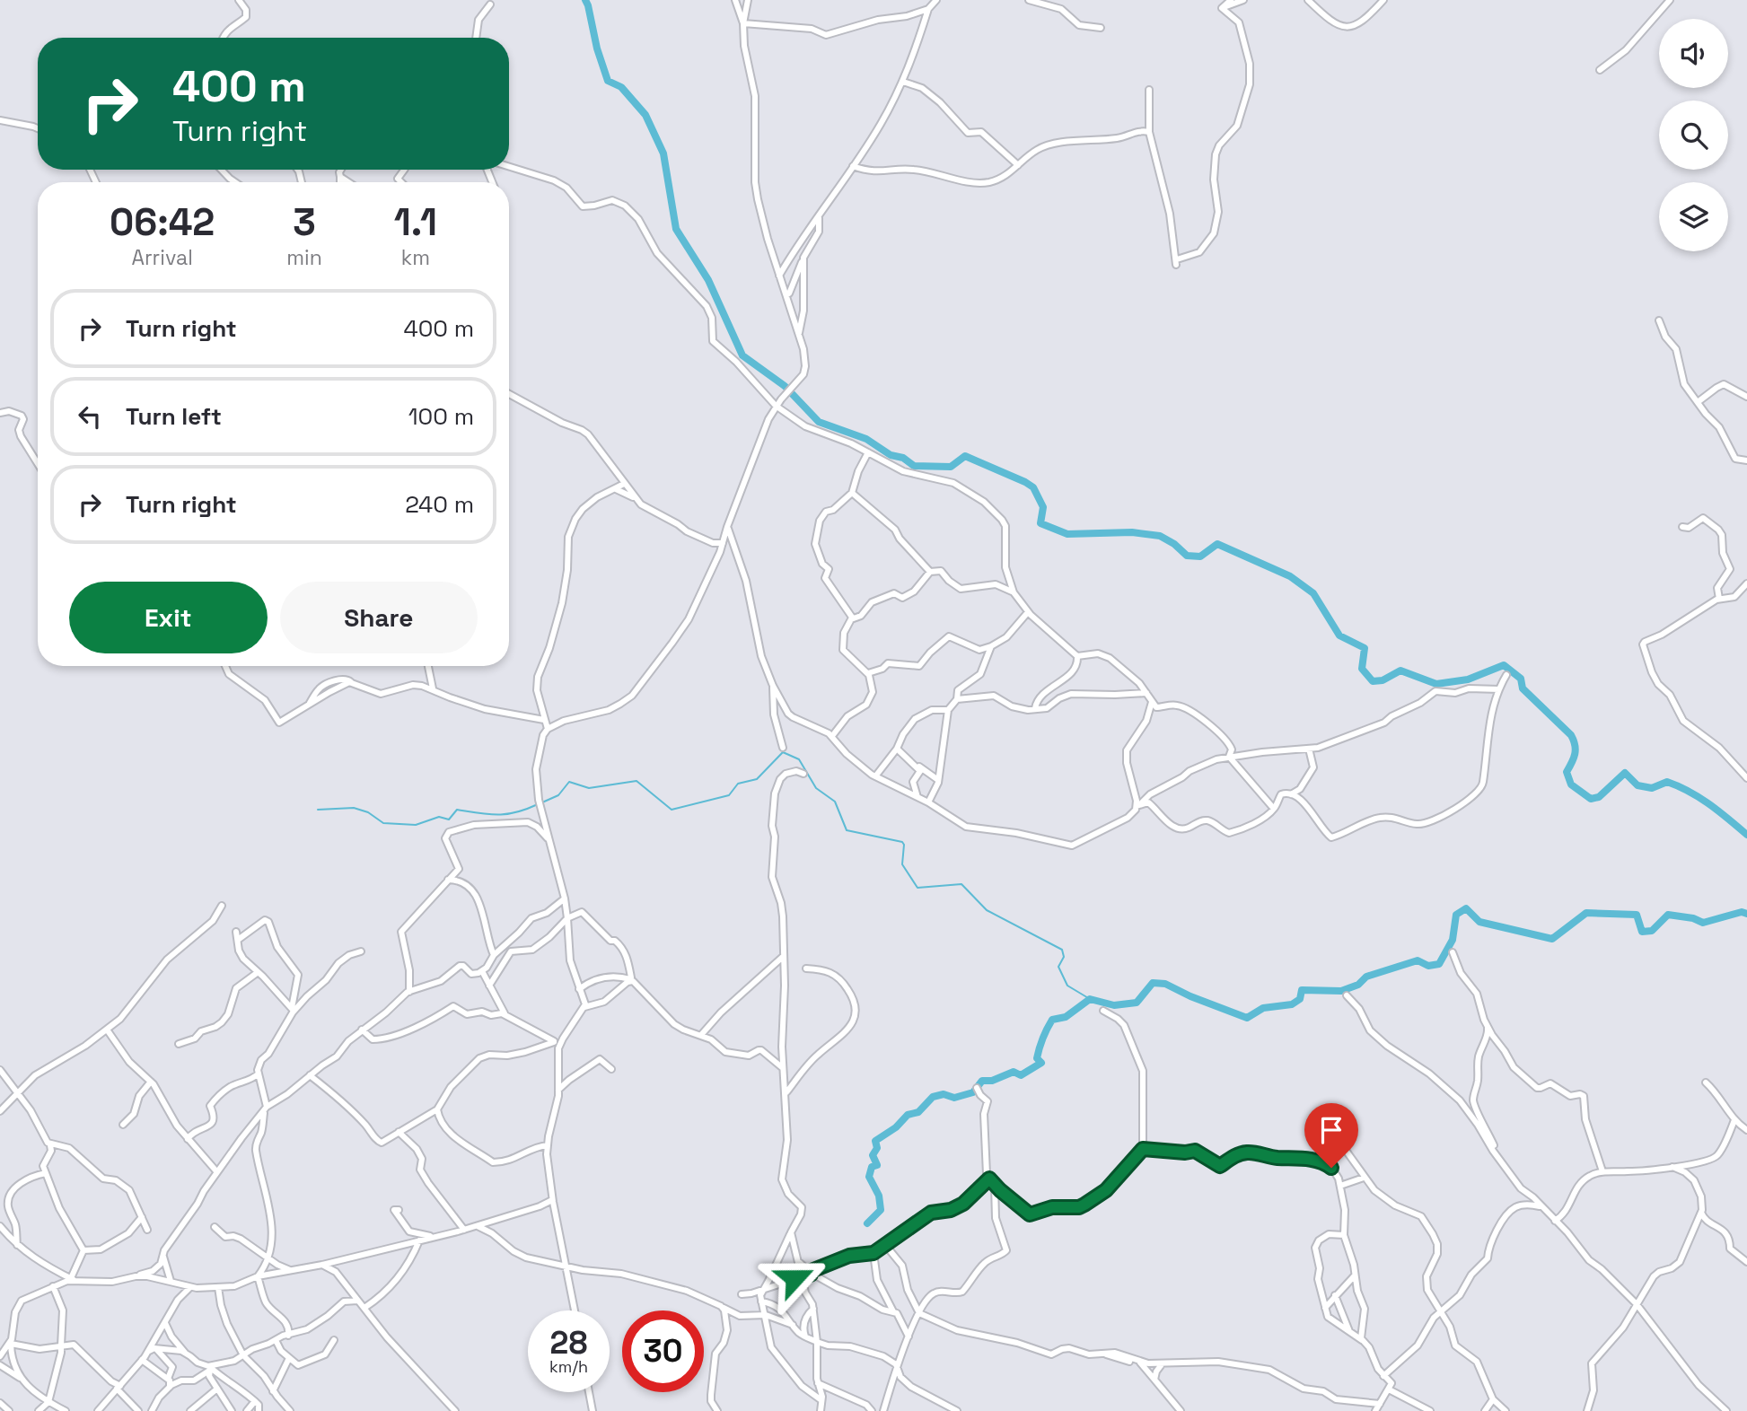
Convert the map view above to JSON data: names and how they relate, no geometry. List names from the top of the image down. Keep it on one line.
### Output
{"page":{"turn":["400 m","Turn right"],"eta":["06:42","Arrival","3","min","1.1","km"],"list":[{"name":"Turn right","value":"400 m"},{"name":"Turn left","value":"100 m"},{"name":"Turn right","value":"240 m"}],"buttons":["Exit","Share"],"speed":"28 km/h","limit":"30"}}
